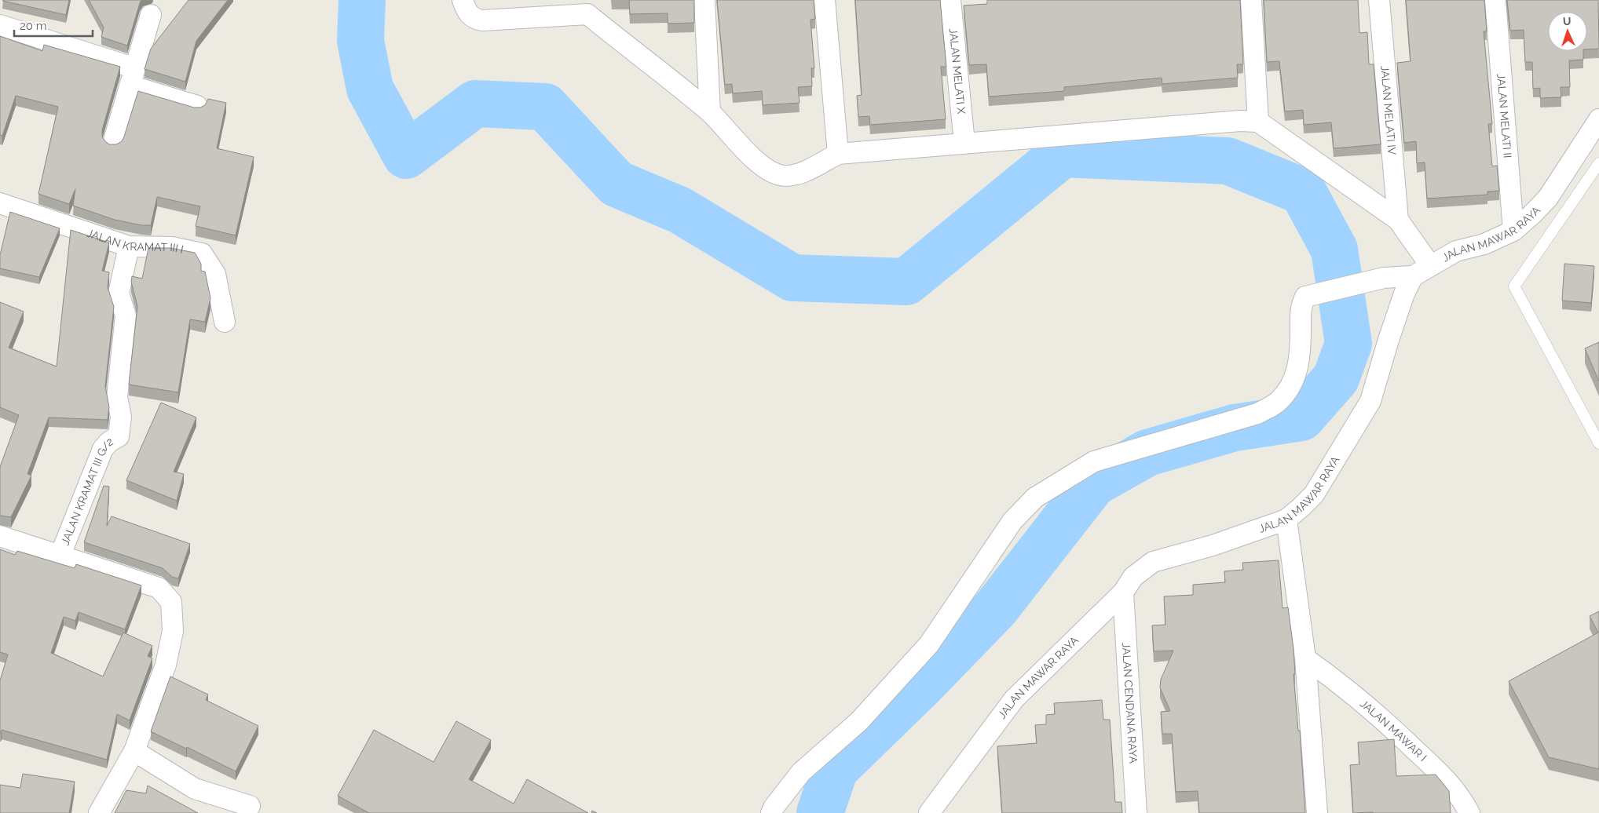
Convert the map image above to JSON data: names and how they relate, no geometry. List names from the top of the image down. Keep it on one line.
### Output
{"streets":{"street":["JALAN MELATI X","JALAN MELATI IV","JALAN MELATI II","JALAN MAWAR RAYA","JALAN KRAMAT III I","JALAN KRAMAT III G/2","JALAN CENDANA RAYA","JALAN MAWAR I"]},"crossings":[["JALAN MELATI II","JALAN MAWAR RAYA"],["JALAN MAWAR RAYA","JALAN CENDANA RAYA"],["JALAN KRAMAT III I","JALAN KRAMAT III G/2"]],"scale_bar":"20 m","north":"top"}
